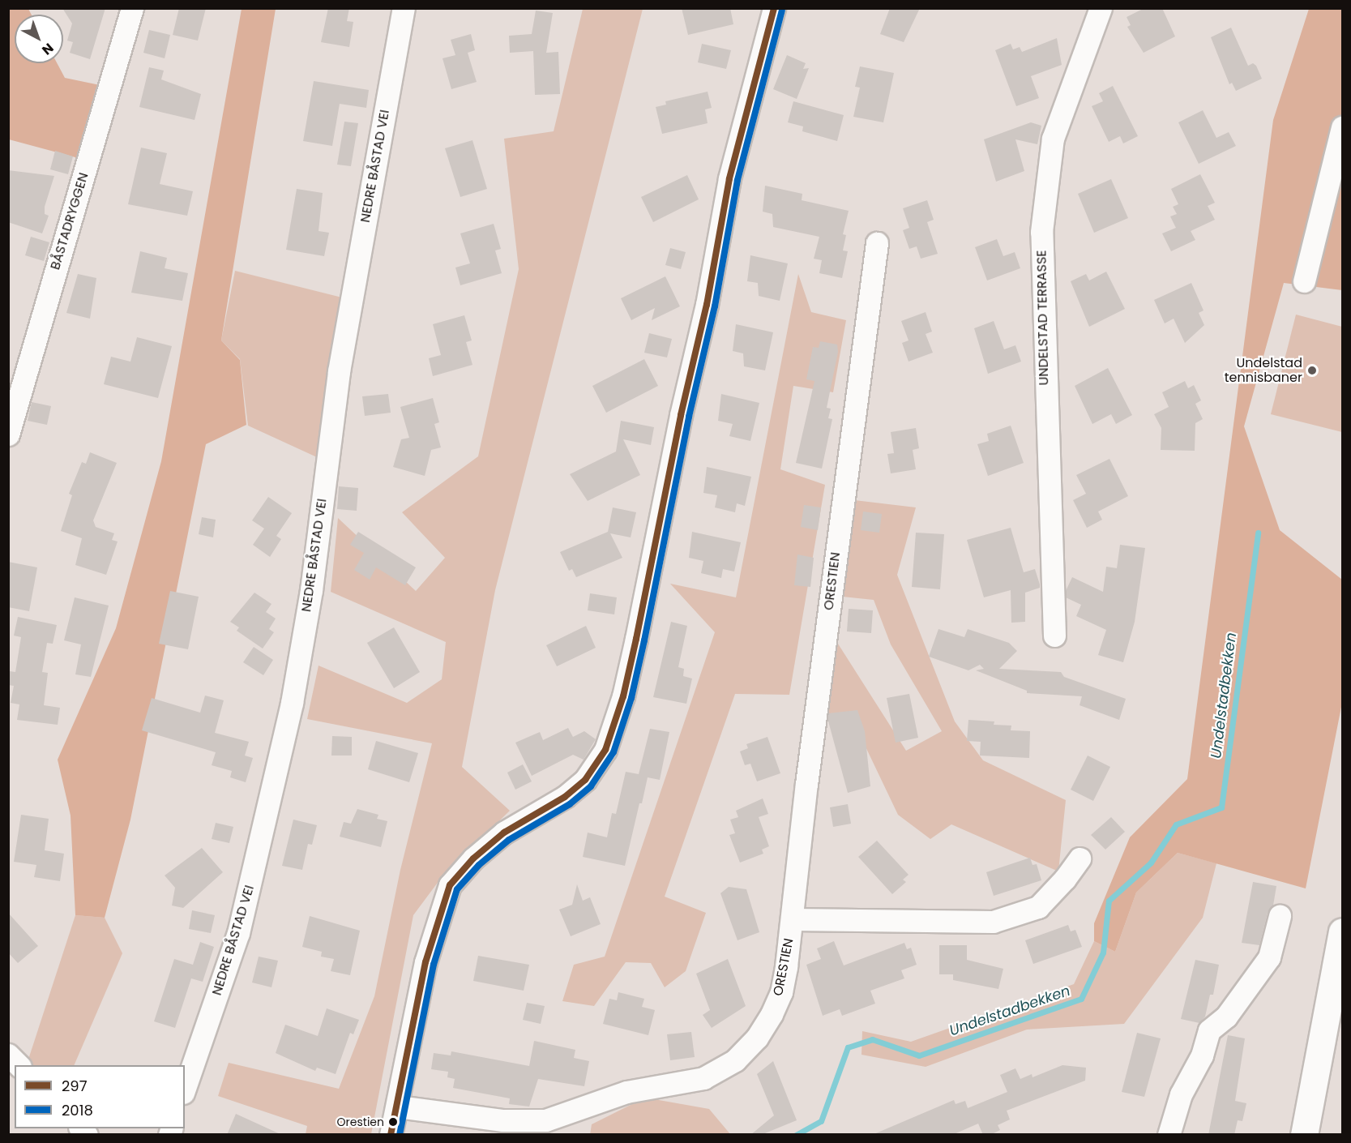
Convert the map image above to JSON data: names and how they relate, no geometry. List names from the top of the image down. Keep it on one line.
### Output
{"streets":{"street":["NEDRE BÅSTAD VEI","BÅSTADRYGGEN","UNDELSTAD TERRASSE","ORESTIEN"]},"water":["Undelstadbekken"],"places":["Undelstad tennisbaner","Orestien"],"lines":["transit line 297","transit line 2018"],"legend":["297","2018"],"north":"bottom right"}
